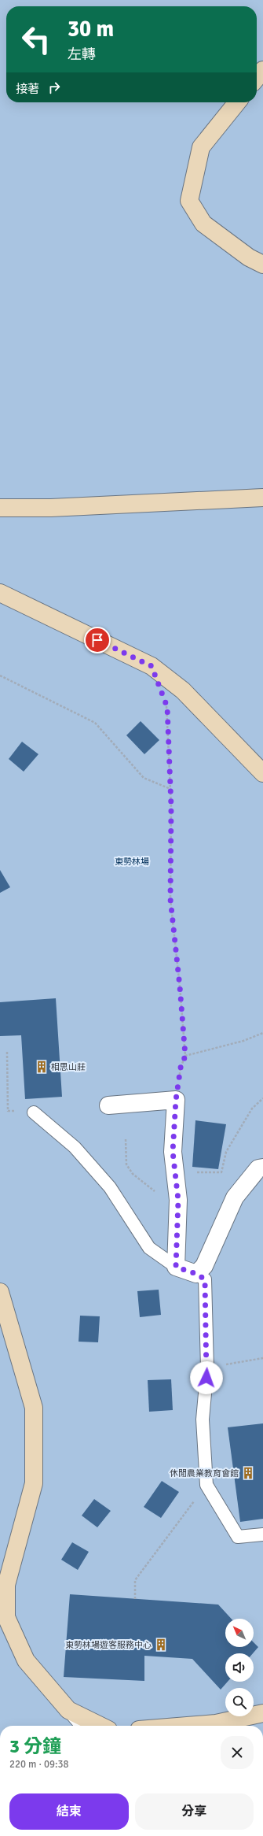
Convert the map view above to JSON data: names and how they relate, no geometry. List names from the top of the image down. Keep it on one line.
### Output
{"parks":["東勢林場"],"places":{"building":["相思山莊","休閒農業教育會館","東勢林場遊客服務中心"]},"north":"top left","page":{"turn":["30 m","左轉"],"then":"接著","heading":["3 分鐘","220 m · 09:38"],"buttons":["結束","分享"]}}
